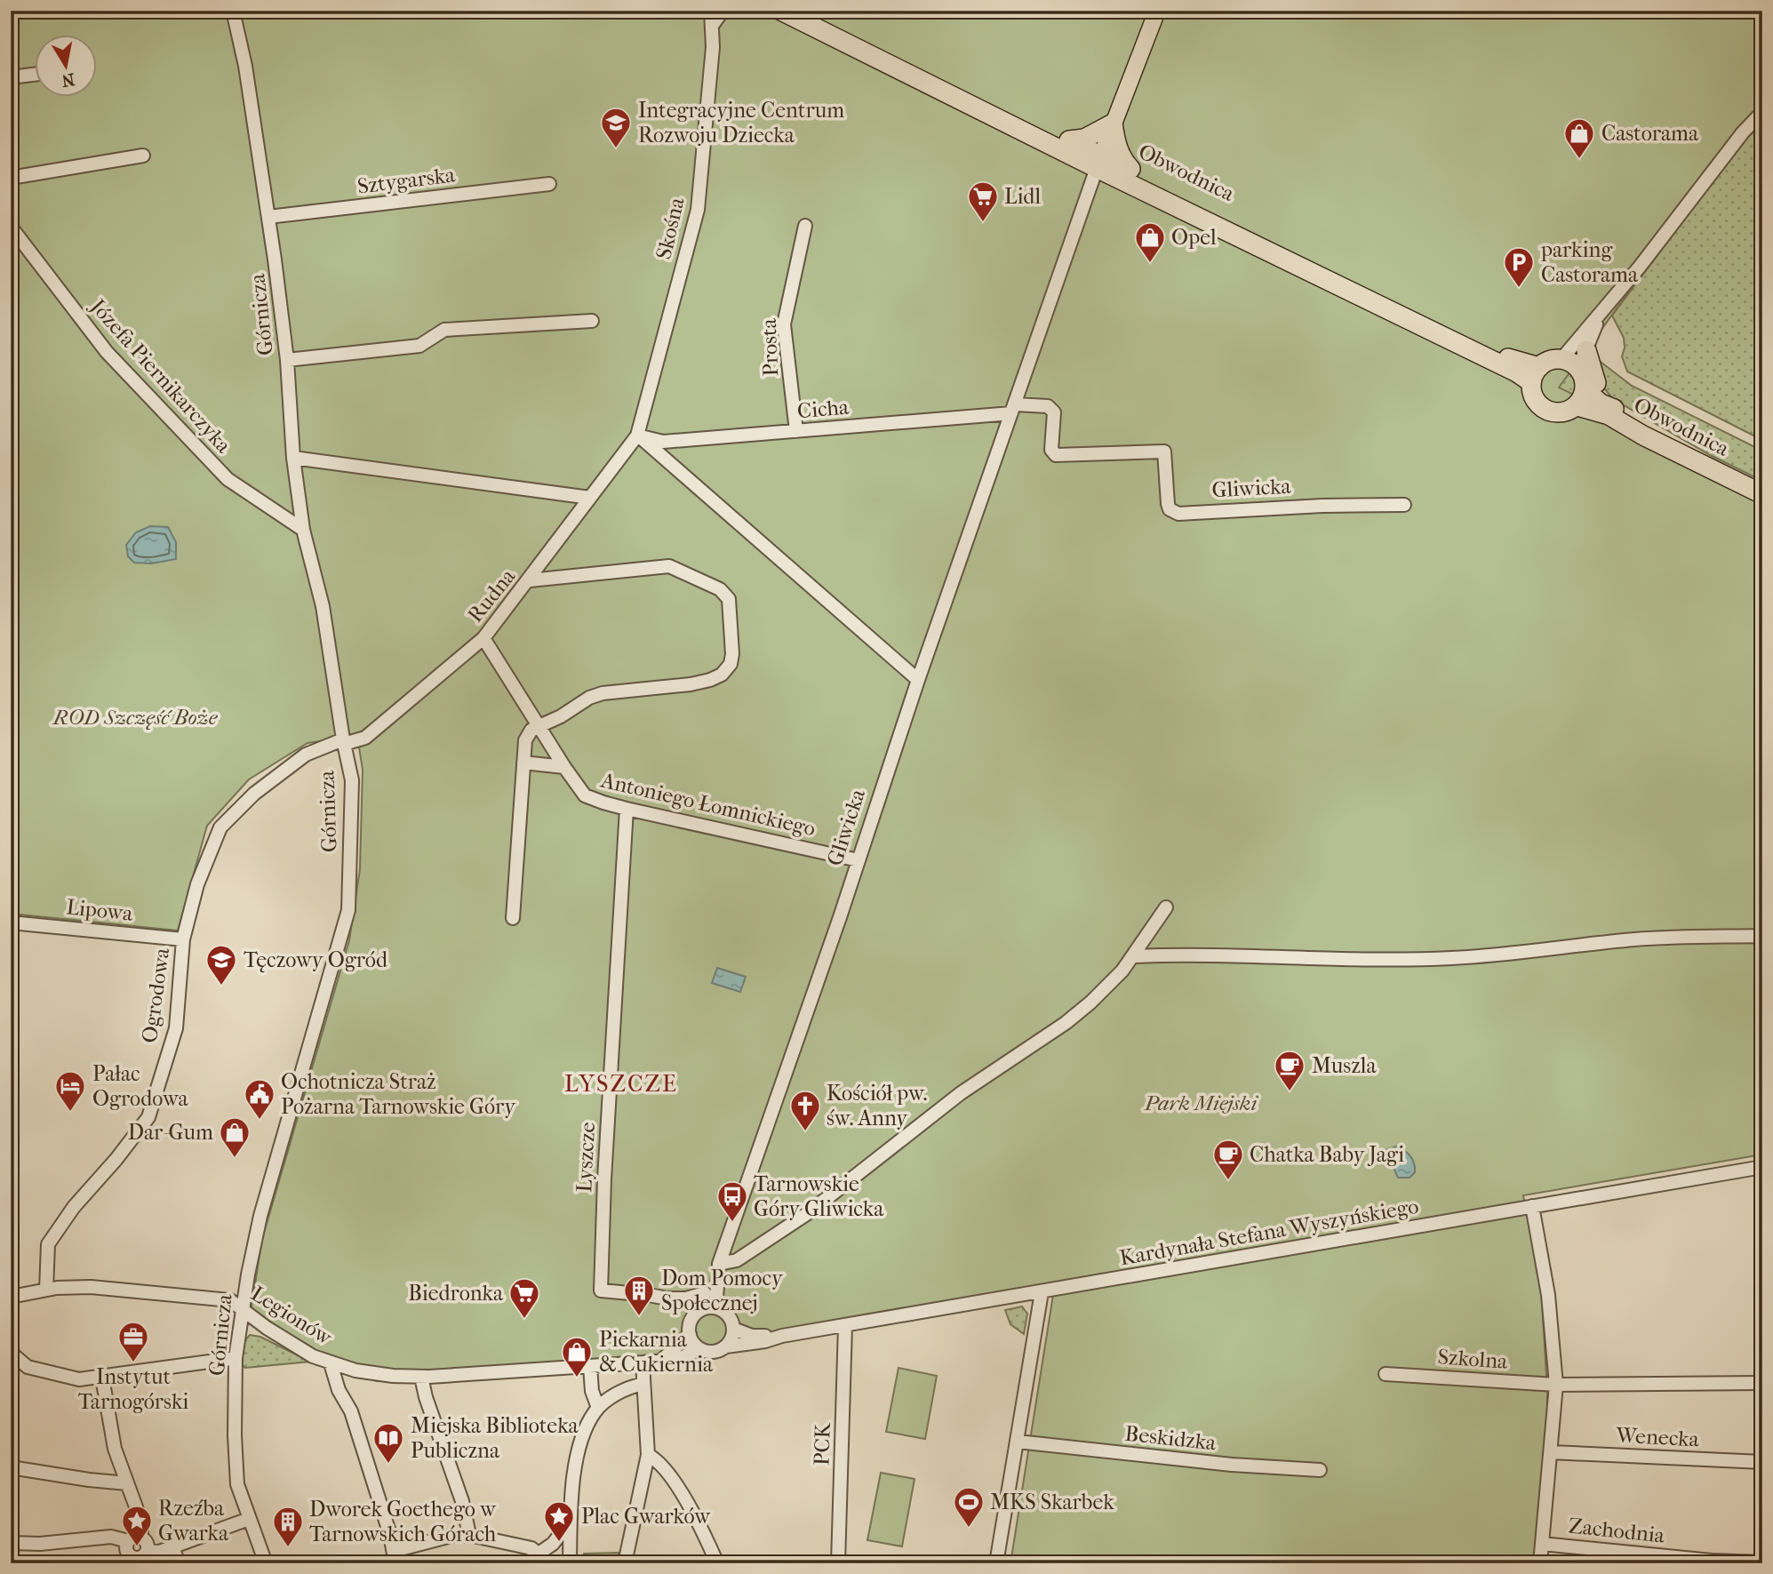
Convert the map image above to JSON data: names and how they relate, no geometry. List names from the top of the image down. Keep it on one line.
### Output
{"streets":{"highway":["Obwodnica"],"main road":["Gliwicka"],"street":["Sztygarska","Skośna","Górnicza","Prosta","Józefa Piernikarczyka","Cicha","Rudna","Antoniego Łomnickiego","Lipowa","Ogrodowa","Lyszcze","Kardynała Stefana Wyszyńskiego","Legionów","Szkolna","Wenecka","Beskidzka","PCK","Zachodnia"]},"crossings":[["Obwodnica","Gliwicka"],["Sztygarska","Górnicza"],["Skośna","Cicha"],["Skośna","Rudna"],["Górnicza","Józefa Piernikarczyka"],["Górnicza","Rudna"],["Górnicza","Ogrodowa"],["Górnicza","Legionów"],["Prosta","Cicha"],["Cicha","Gliwicka"],["Cicha","Rudna"],["Gliwicka","Antoniego Łomnickiego"],["Gliwicka","Lyszcze"],["Gliwicka","Kardynała Stefana Wyszyńskiego"],["Gliwicka","Legionów"],["Rudna","Antoniego Łomnickiego"],["Rudna","Ogrodowa"],["Antoniego Łomnickiego","Lyszcze"],["Lipowa","Ogrodowa"],["Ogrodowa","Legionów"],["Kardynała Stefana Wyszyńskiego","Legionów"],["Kardynała Stefana Wyszyńskiego","PCK"]],"districts":["LYSZCZE"],"parks":["ROD Szczęść Boże","Park Miejski"],"places":{"school or university":["Integracyjne Centrum Rozwoju Dziecka","Tęczowy Ogród"],"shop":["Castorama","Opel","Dar-Gum","Piekarnia & Cukiernia"],"supermarket":["Lidl","Biedronka"],"parking":["parking Castorama"],"cafe":["Muszla","Chatka Baby Jagi"],"hotel":["Pałac Ogrodowa"],"public building":["Ochotnicza Straż Pożarna Tarnowskie Góry"],"church":["Kościół pw. św. Anny"],"bus stop":["Tarnowskie Góry Gliwicka"],"building":["Dom Pomocy Społecznej","Dworek Goethego w Tarnowskich Górach"],"office":["Instytut Tarnogórski"],"library":["Miejska Biblioteka Publiczna"],"sports":["MKS Skarbek"],"place":["Plac Gwarków","Rzeźba Gwarka"]},"north":"bottom"}
